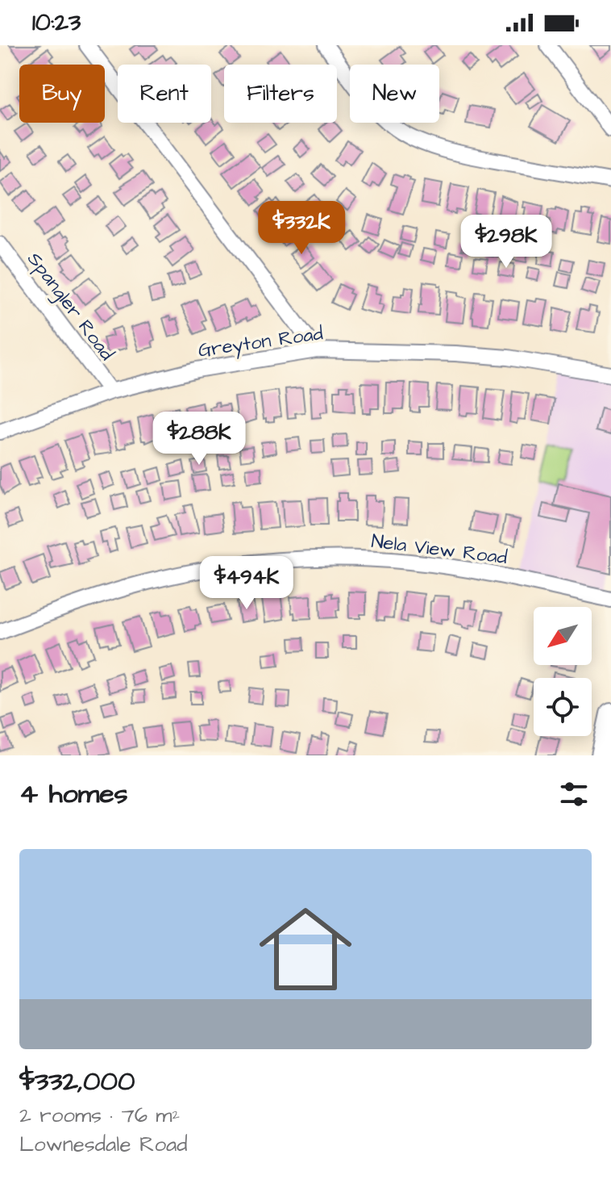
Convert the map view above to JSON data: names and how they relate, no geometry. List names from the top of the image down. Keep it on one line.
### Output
{"streets":{"street":["Spangler Road","Greyton Road","Nela View Road"]},"crossings":[["Spangler Road","Greyton Road"]],"north":"bottom left","page":{"status":"10:23","chip":["Buy","Rent","Filters","New"],"price":["$332K","$298K","$288K","$494K"],"heading":"4 homes","list":[{"name":"$332,000","note":"2 rooms · 76 m² · Lownesdale Road"}]}}
